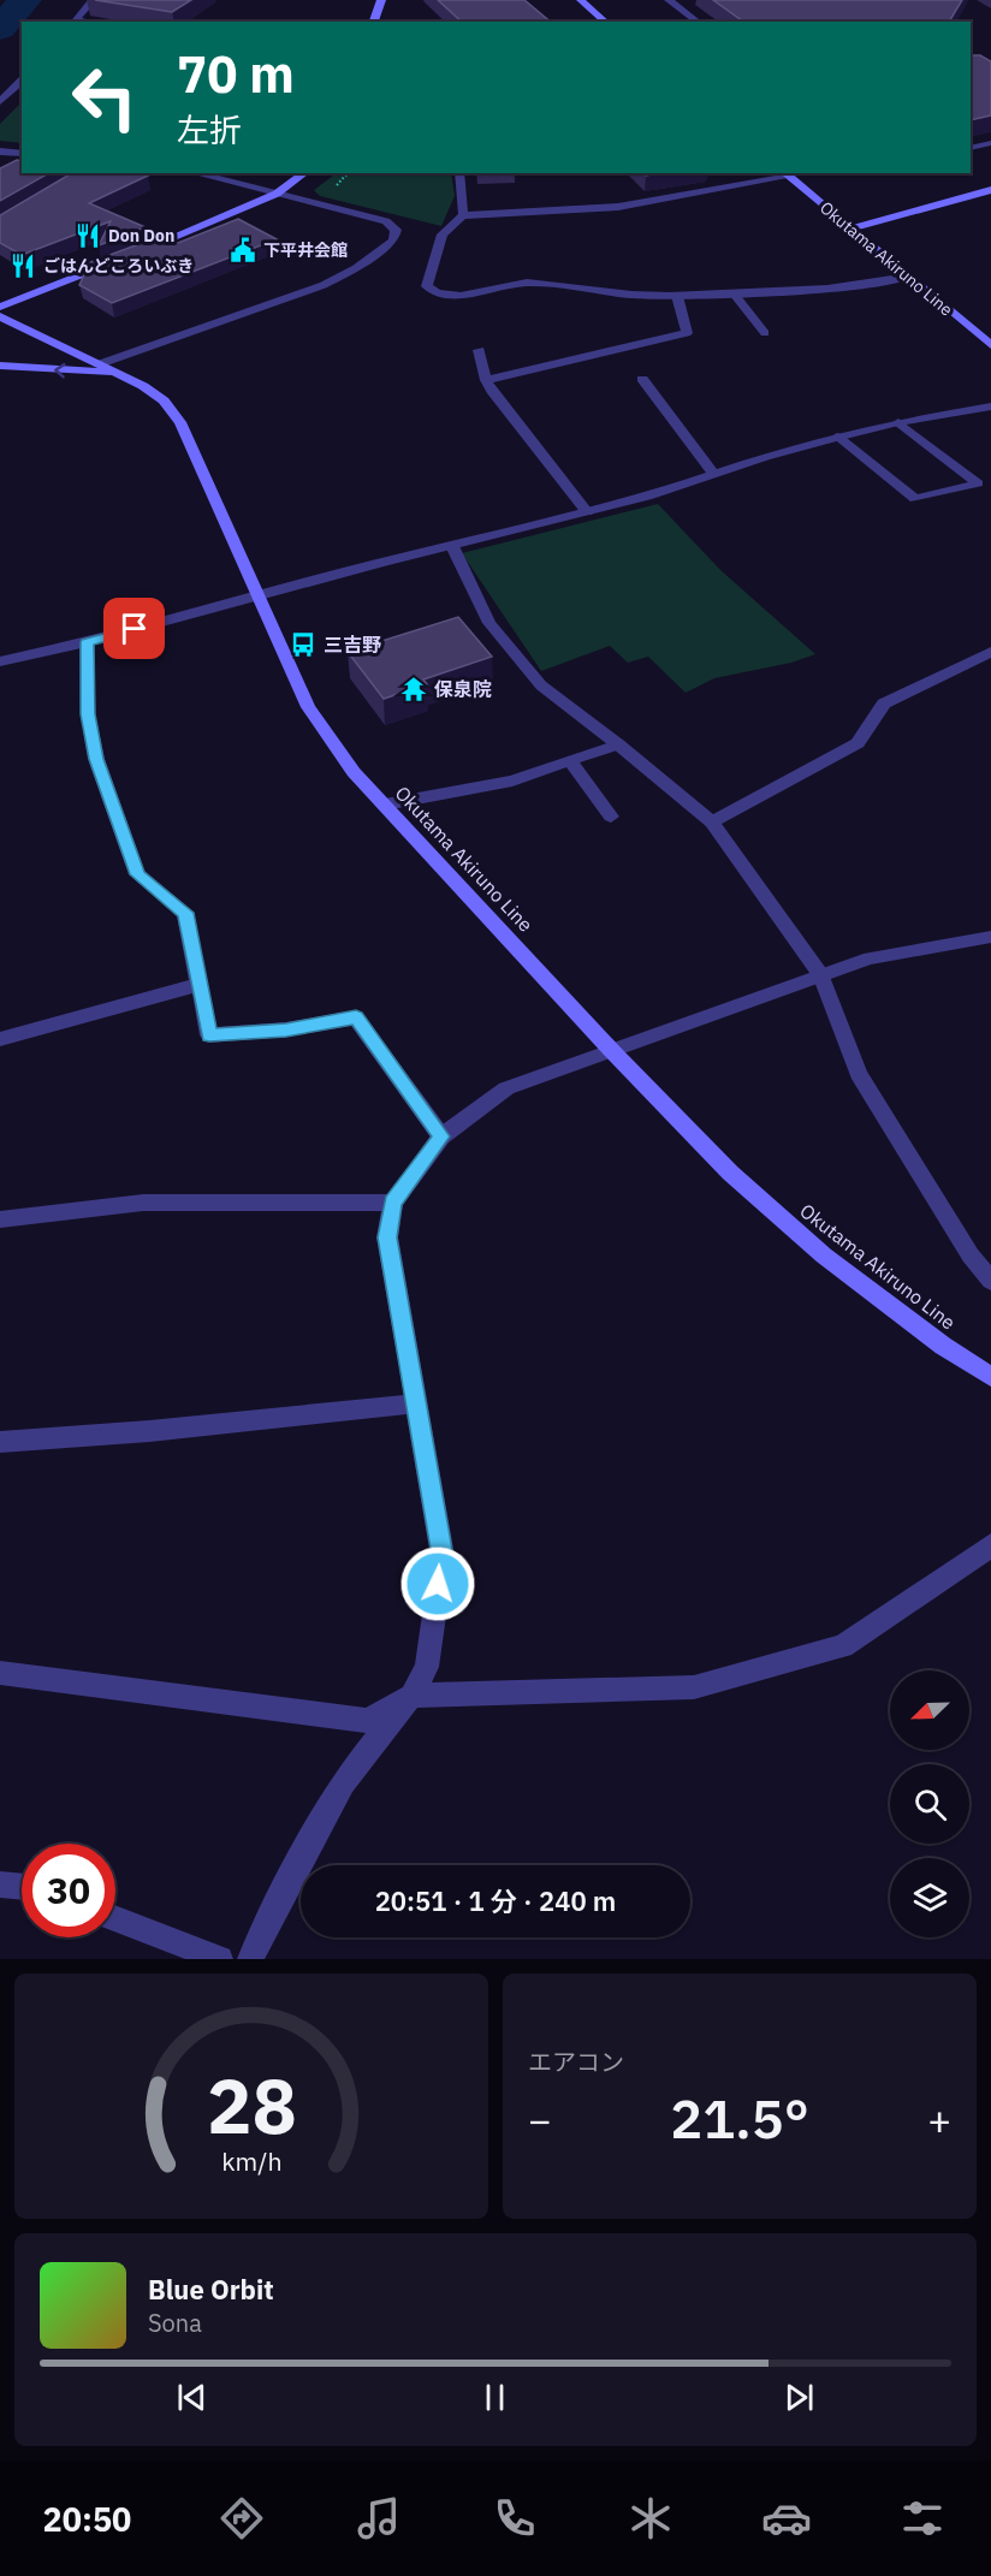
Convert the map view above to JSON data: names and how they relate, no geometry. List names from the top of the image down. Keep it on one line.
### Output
{"streets":{"main road":["Okutama Akiruno Line"]},"places":{"restaurant":["Don Don","ごはんどころいぶき"],"public building":["下平井会館"],"bus stop":["三吉野"],"temple":["保泉院"]},"north":"bottom left","page":{"turn":["70 m","左折"],"limit":"30","trip":"20:51 · 1 分 · 240 m","tile":"エアコン","heat":["−","21.5°","+"],"song":["Blue Orbit","Sona"],"tabs":"20:50","gauge":["28","km/h"]}}
